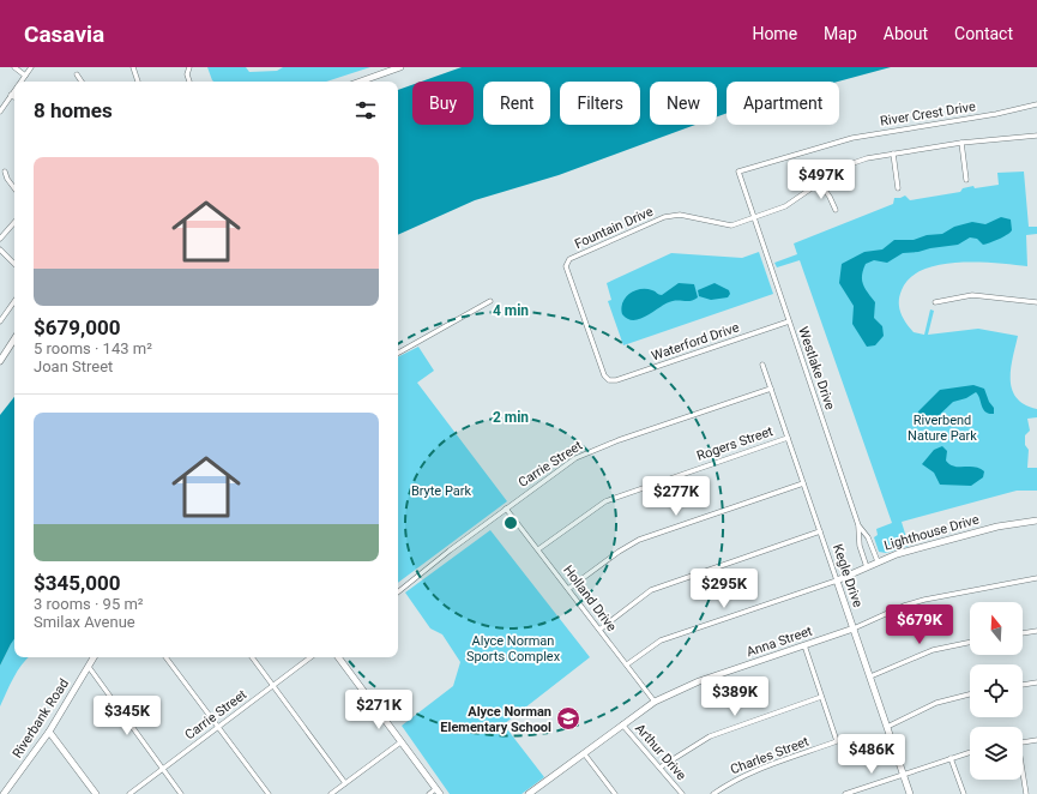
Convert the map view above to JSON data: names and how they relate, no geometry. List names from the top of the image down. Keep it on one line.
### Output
{"streets":{"street":["River Crest Drive","Fountain Drive","Waterford Drive","Westlake Drive","Rogers Street","Carrie Street","Lighthouse Drive","Kegle Drive","Holland Drive","Anna Street","Riverbank Road","Arthur Drive","Charles Street"]},"crossings":[["River Crest Drive","Westlake Drive"],["Fountain Drive","Waterford Drive"],["Fountain Drive","Westlake Drive"],["Waterford Drive","Westlake Drive"],["Westlake Drive","Lighthouse Drive"],["Rogers Street","Kegle Drive"],["Rogers Street","Holland Drive"],["Carrie Street","Kegle Drive"],["Carrie Street","Holland Drive"],["Lighthouse Drive","Kegle Drive"],["Kegle Drive","Anna Street"],["Holland Drive","Anna Street"],["Anna Street","Arthur Drive"]],"parks":["Riverbend Nature Park","Bryte Park","Alyce Norman Sports Complex"],"places":{"school or university":["Alyce Norman Elementary School"]},"north":"top","page":{"header":"Casavia","nav":["Home","Map","About","Contact"],"chip":["Buy","Rent","Filters","New","Apartment"],"heading":"8 homes","list":[{"name":"$679,000","note":"5 rooms · 143 m² · Joan Street"},{"name":"$345,000","note":"3 rooms · 95 m² · Smilax Avenue"}],"price":["$497K","$277K","$295K","$679K","$389K","$271K","$345K","$486K"]},"rings":["4 min","2 min"]}
